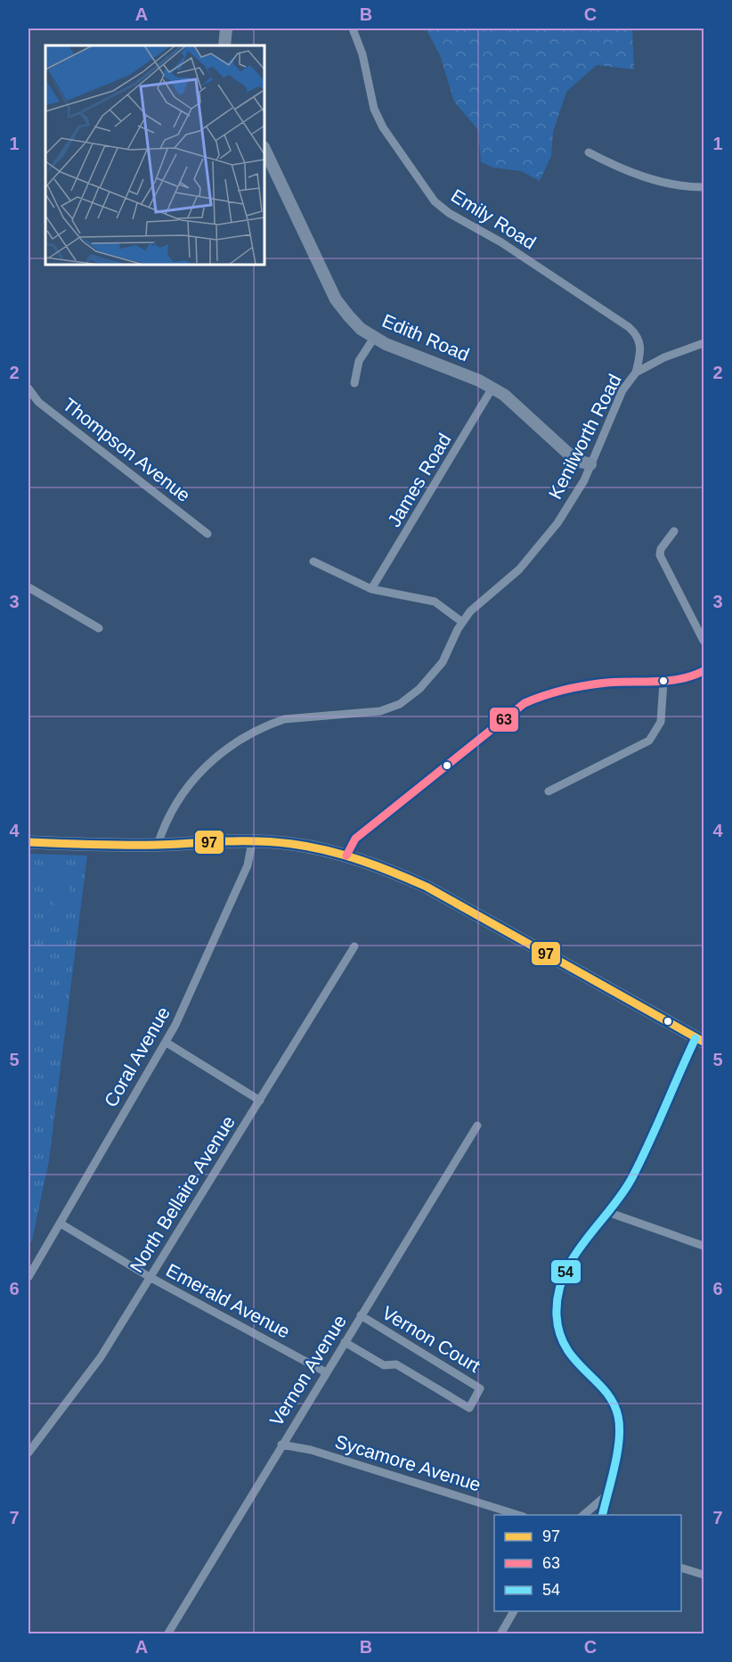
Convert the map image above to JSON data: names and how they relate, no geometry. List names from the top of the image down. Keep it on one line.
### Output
{"streets":{"street":["Emily Road","Edith Road","Kenilworth Road","Thompson Avenue","James Road","Coral Avenue","North Bellaire Avenue","Emerald Avenue","Vernon Court","Vernon Avenue","Sycamore Avenue"]},"crossings":[["Emily Road","Kenilworth Road"],["Edith Road","Kenilworth Road"],["Edith Road","James Road"],["Coral Avenue","Emerald Avenue"],["North Bellaire Avenue","Emerald Avenue"],["Emerald Avenue","Vernon Avenue"],["Vernon Court","Vernon Avenue"],["Vernon Avenue","Sycamore Avenue"]],"lines":["transit line 63","transit line 97","transit line 54"],"legend":["97","63","54"],"grid":{"columns":["A","B","C"],"rows":["1","2","3","4","5","6","7"]}}
